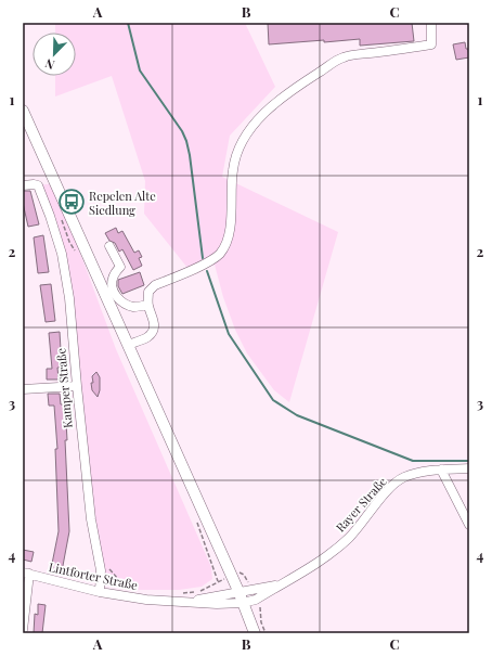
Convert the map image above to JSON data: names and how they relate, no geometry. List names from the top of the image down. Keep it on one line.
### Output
{"streets":{"street":["Kamper Straße","Rayer Straße","Lintforter Straße"]},"crossings":[["Kamper Straße","Lintforter Straße"],["Rayer Straße","Lintforter Straße"]],"places":{"bus stop":["Repelen Alte Siedlung"]},"north":"bottom left","grid":{"columns":["A","B","C"],"rows":["1","2","3","4"]}}
